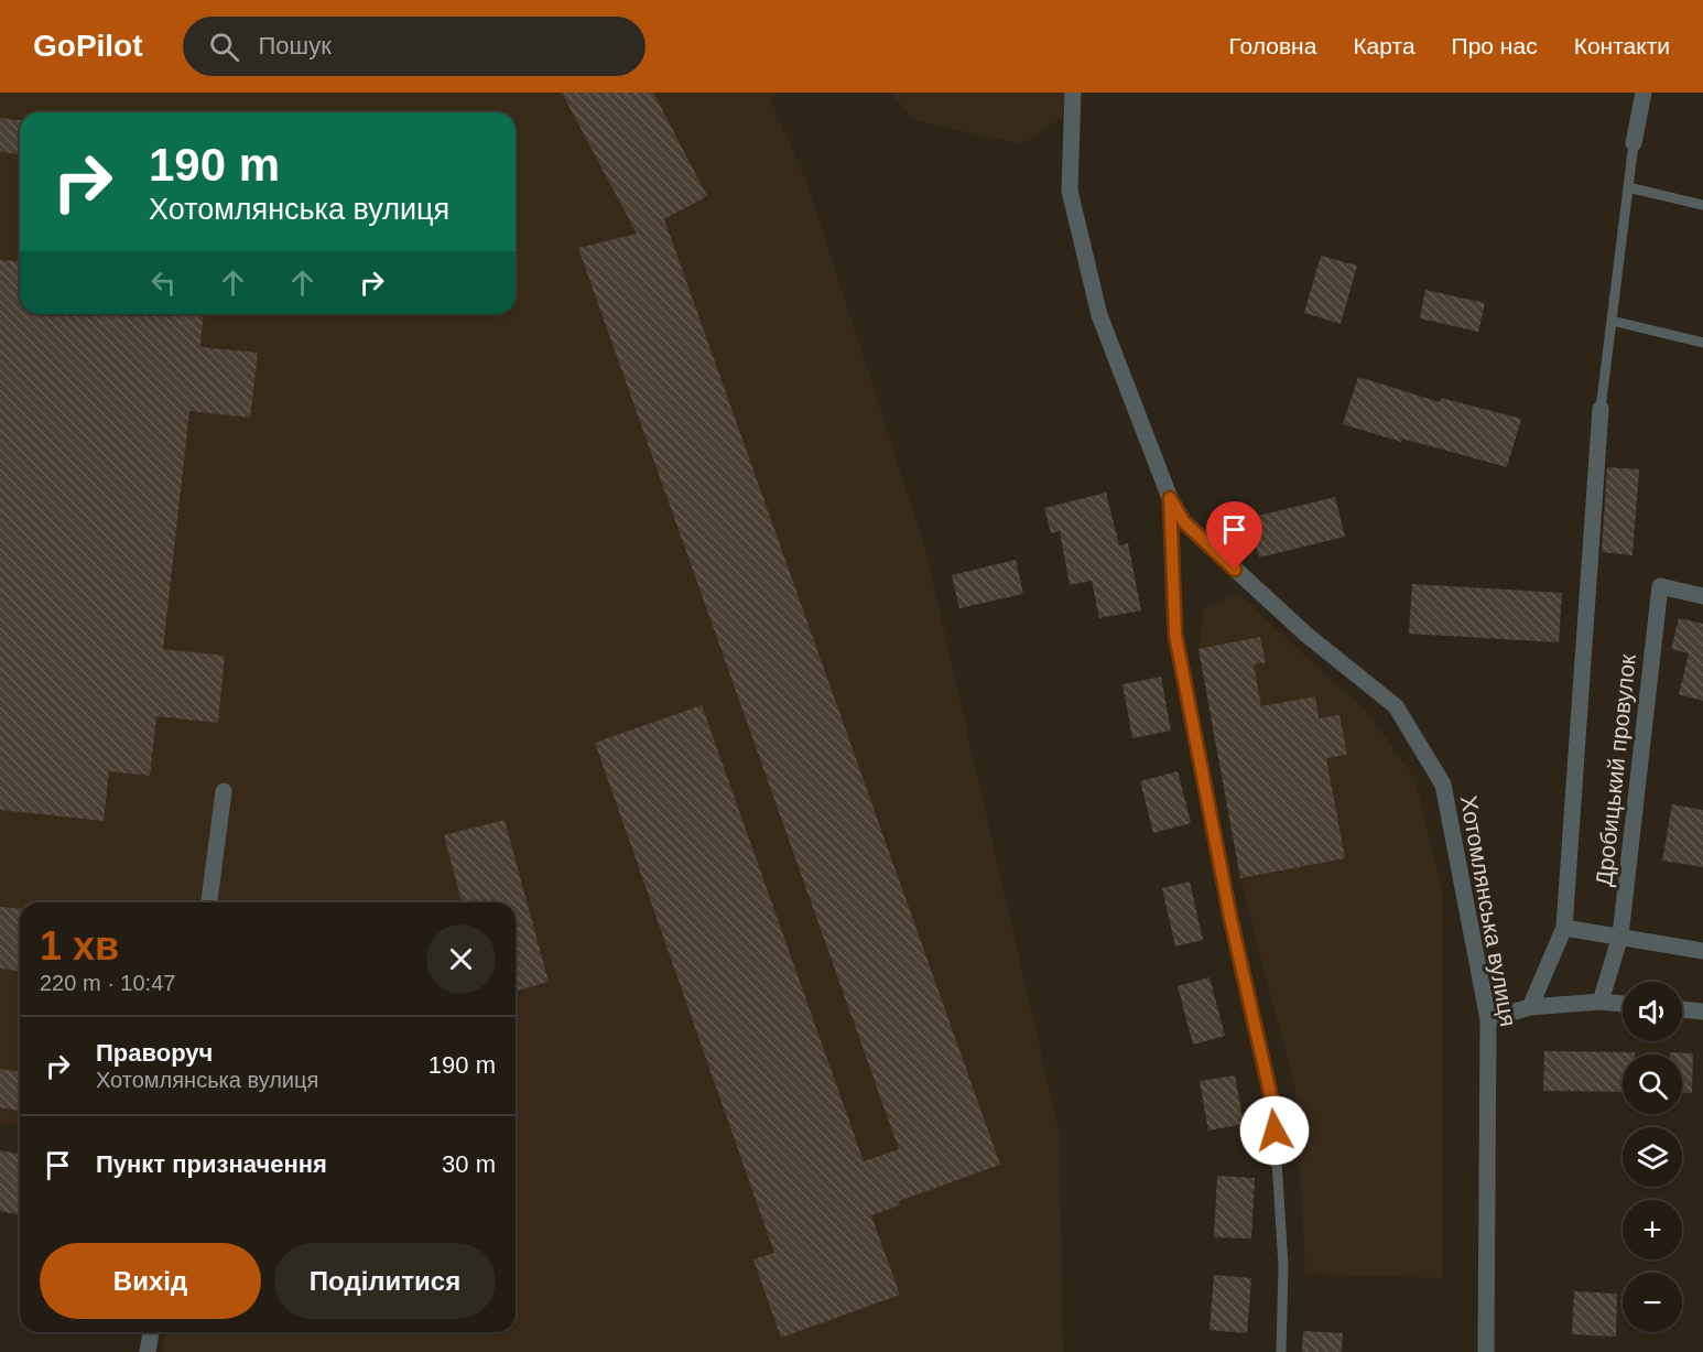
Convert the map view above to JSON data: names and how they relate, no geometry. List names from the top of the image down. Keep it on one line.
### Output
{"streets":{"street":["Дробицький провулок","Хотомлянська вулиця"]},"page":{"header":"GoPilot","search":"Пошук","nav":["Головна","Карта","Про нас","Контакти"],"turn":["190 m","Хотомлянська вулиця"],"heading":["1 хв","220 m · 10:47"],"map_buttons":["+","−"],"list":[{"name":"Праворуч","note":"Хотомлянська вулиця","value":"190 m"},{"name":"Пункт призначення","value":"30 m"}],"buttons":["Вихід","Поділитися"]}}
